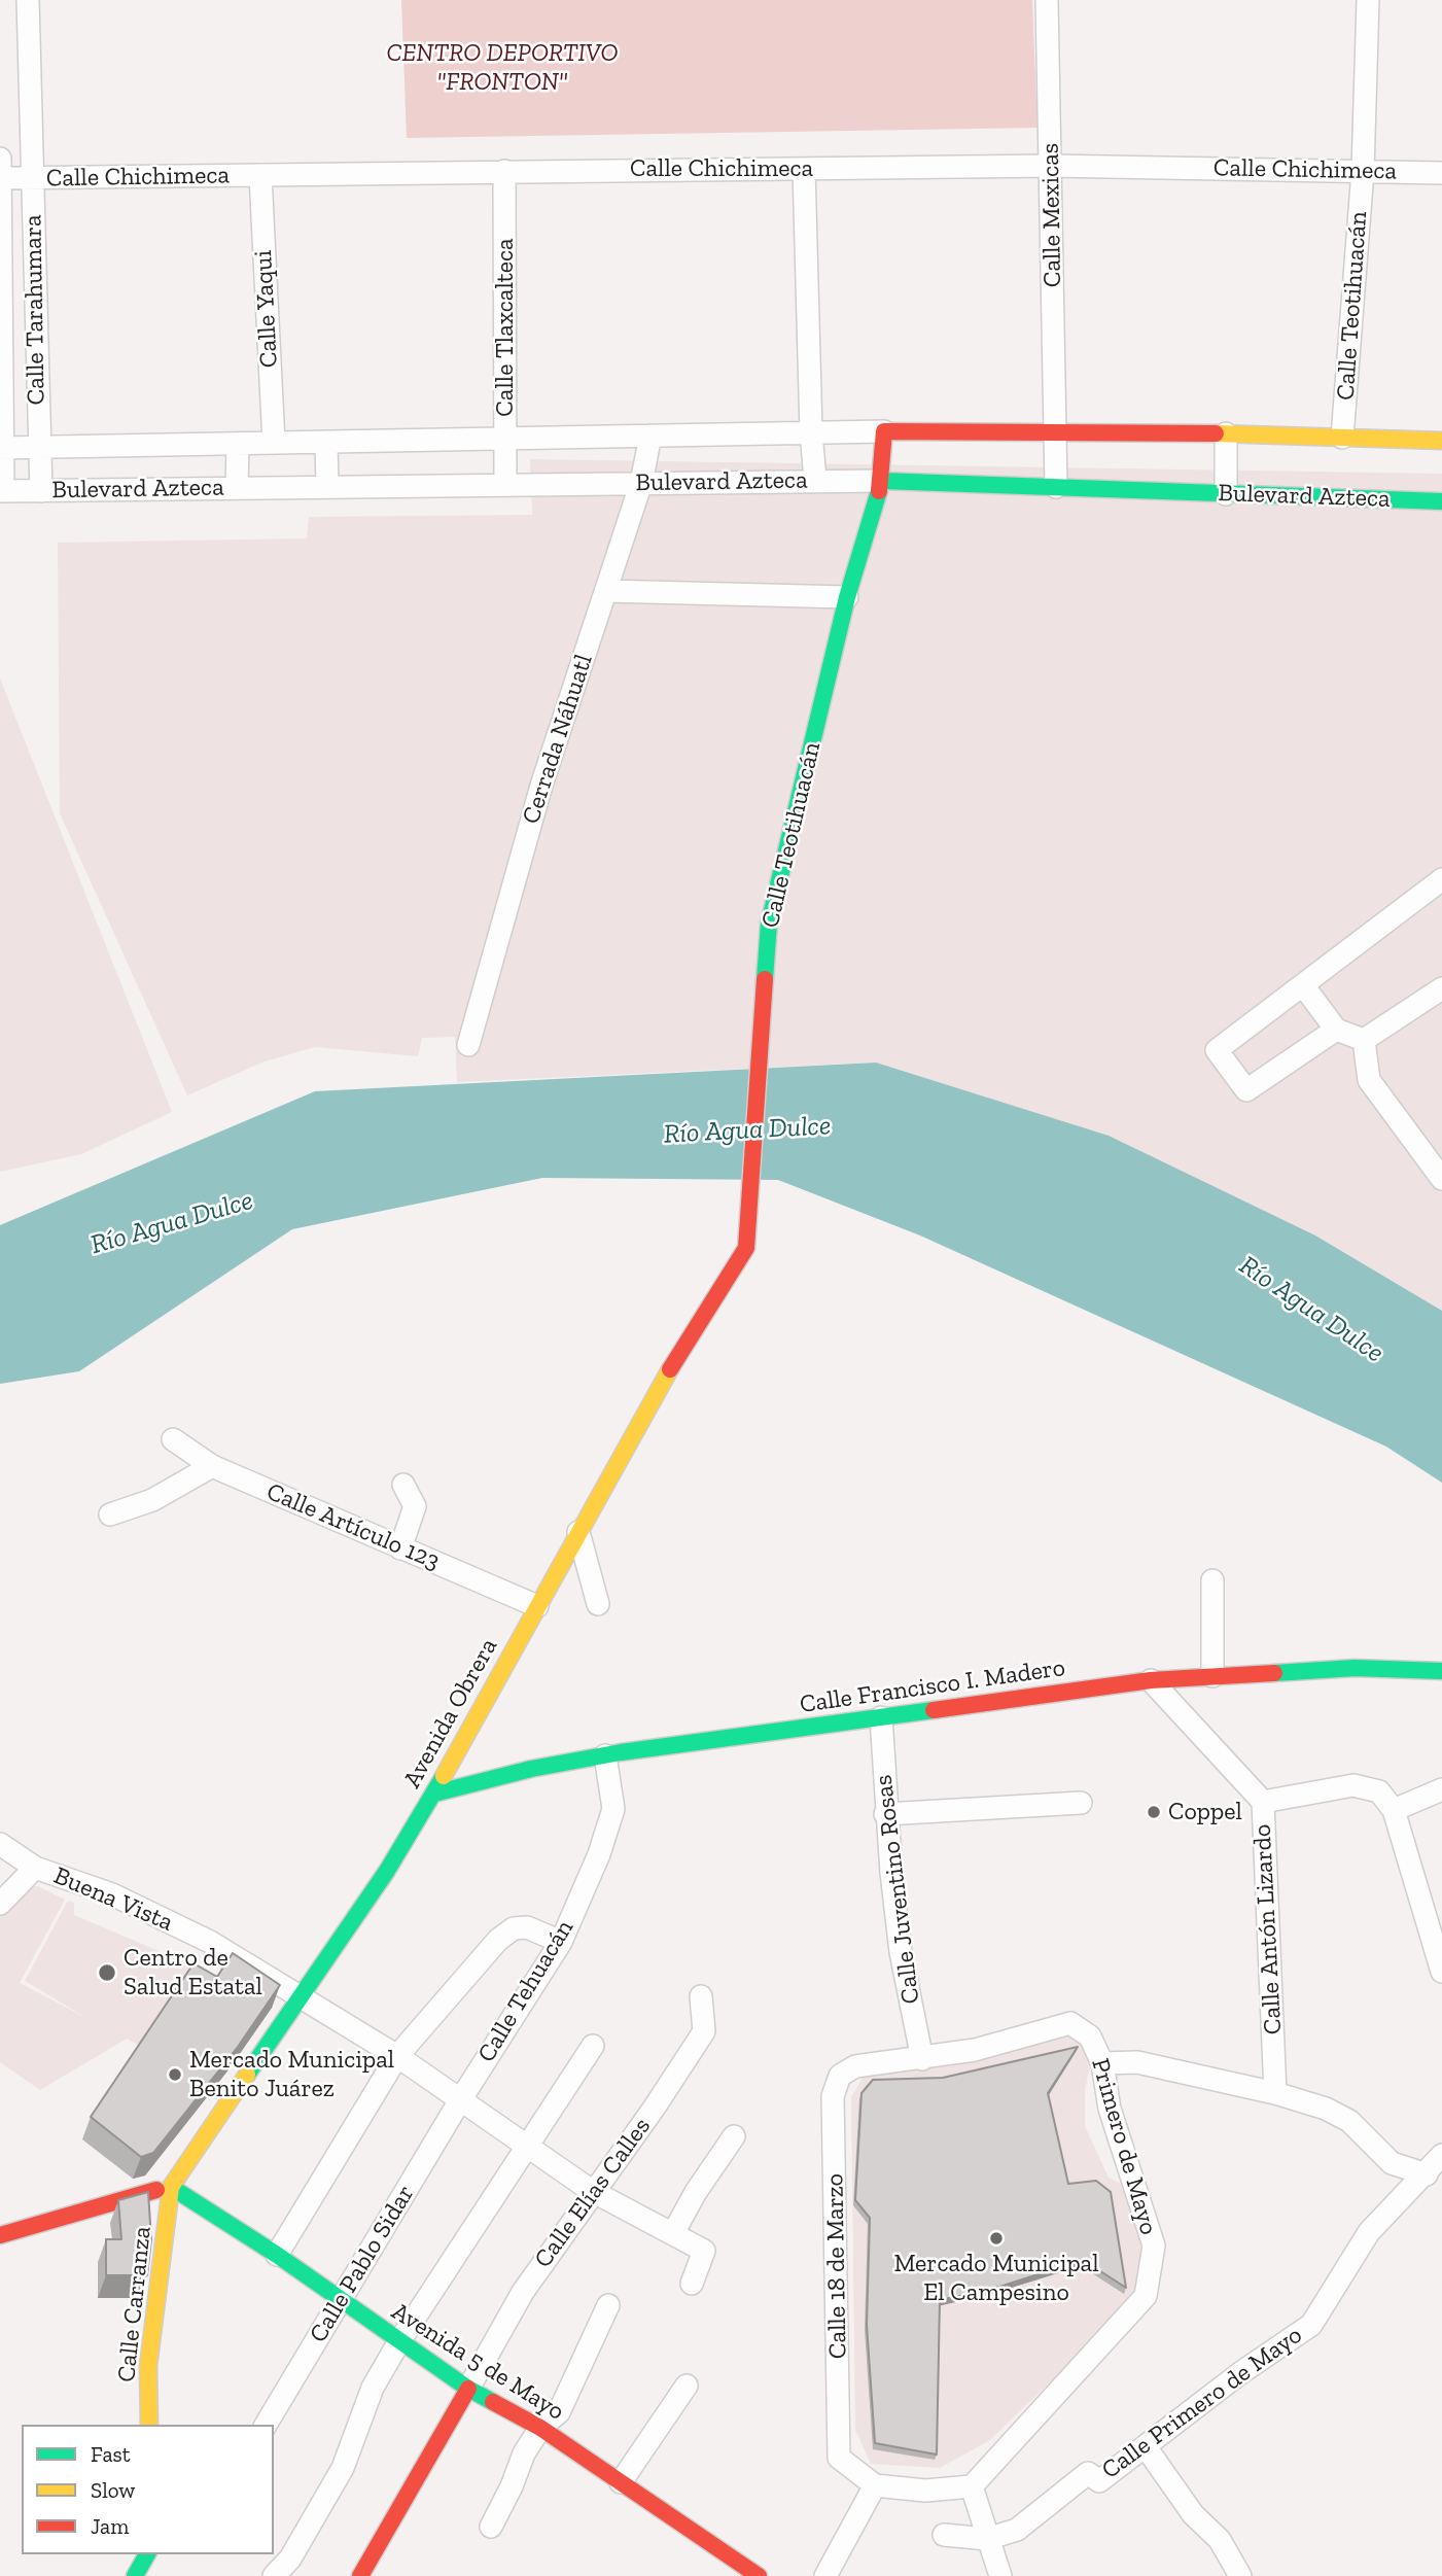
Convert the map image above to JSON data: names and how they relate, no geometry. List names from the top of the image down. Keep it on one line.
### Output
{"streets":{"street":["Calle Chichimeca","Calle Mexicas","Calle Teotihuacán","Calle Yaqui","Calle Tarahumara","Calle Tlaxcalteca","Bulevard Azteca","Cerrada Náhuatl","Calle Artículo 123","Calle Francisco I. Madero","Avenida Obrera","Calle Juventino Rosas","Buena Vista","Calle Antón Lizardo","Calle Tehuacán","Primero de Mayo","Calle Elías Calles","Calle Pablo Sidar","Calle 18 de Marzo","Calle Carranza","Avenida 5 de Mayo","Calle Primero de Mayo"]},"crossings":[["Calle Chichimeca","Calle Mexicas"],["Calle Chichimeca","Calle Teotihuacán"],["Calle Chichimeca","Calle Yaqui"],["Calle Chichimeca","Calle Tarahumara"],["Calle Chichimeca","Calle Tlaxcalteca"],["Calle Mexicas","Bulevard Azteca"],["Calle Teotihuacán","Bulevard Azteca"],["Calle Teotihuacán","Avenida Obrera"],["Calle Yaqui","Bulevard Azteca"],["Calle Tarahumara","Bulevard Azteca"],["Calle Tlaxcalteca","Bulevard Azteca"],["Bulevard Azteca","Cerrada Náhuatl"],["Calle Artículo 123","Avenida Obrera"],["Calle Francisco I. Madero","Avenida Obrera"],["Calle Francisco I. Madero","Calle Juventino Rosas"],["Calle Francisco I. Madero","Calle Antón Lizardo"],["Calle Francisco I. Madero","Calle Tehuacán"],["Avenida Obrera","Buena Vista"],["Avenida Obrera","Calle Carranza"],["Avenida Obrera","Avenida 5 de Mayo"],["Calle Juventino Rosas","Primero de Mayo"],["Buena Vista","Calle Tehuacán"],["Buena Vista","Calle Elías Calles"],["Buena Vista","Calle Pablo Sidar"],["Calle Tehuacán","Calle Pablo Sidar"],["Primero de Mayo","Calle 18 de Marzo"],["Calle Elías Calles","Avenida 5 de Mayo"],["Calle Pablo Sidar","Avenida 5 de Mayo"],["Calle Carranza","Avenida 5 de Mayo"]],"water":["Río Agua Dulce"],"parks":["CENTRO DEPORTIVO \"FRONTON\""],"places":["Coppel","Centro de Salud Estatal","Mercado Municipal Benito Juárez","Mercado Municipal El Campesino"],"legend":["Fast","Slow","Jam"]}
